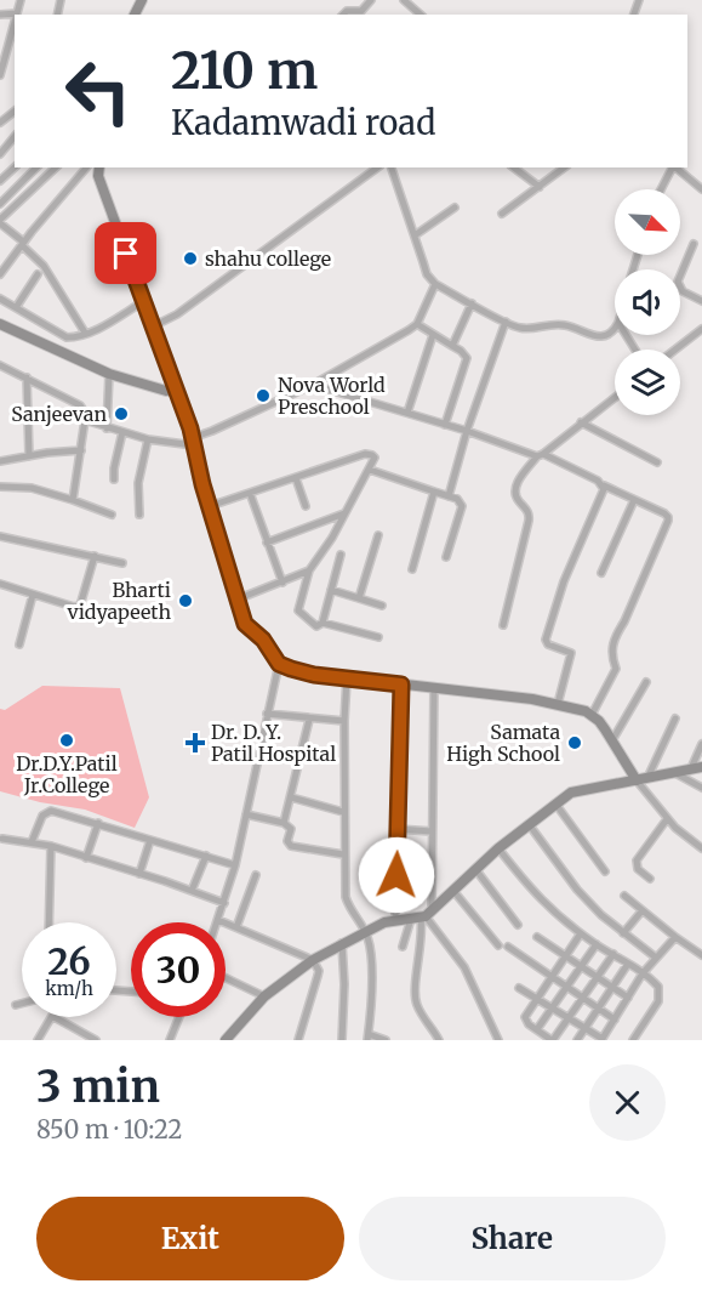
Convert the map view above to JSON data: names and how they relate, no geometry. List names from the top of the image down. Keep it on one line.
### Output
{"places":{"other":["shahu college","Nova World Preschool","Sanjeevan","Bharti vidyapeeth","Dr.D.Y.Patil Jr.College","Samata High School"],"health":["Dr. D. Y. Patil Hospital"]},"north":"bottom right","page":{"turn":["210 m","Kadamwadi road"],"speed":"26 km/h","limit":"30","heading":["3 min","850 m · 10:22"],"buttons":["Exit","Share"]}}
